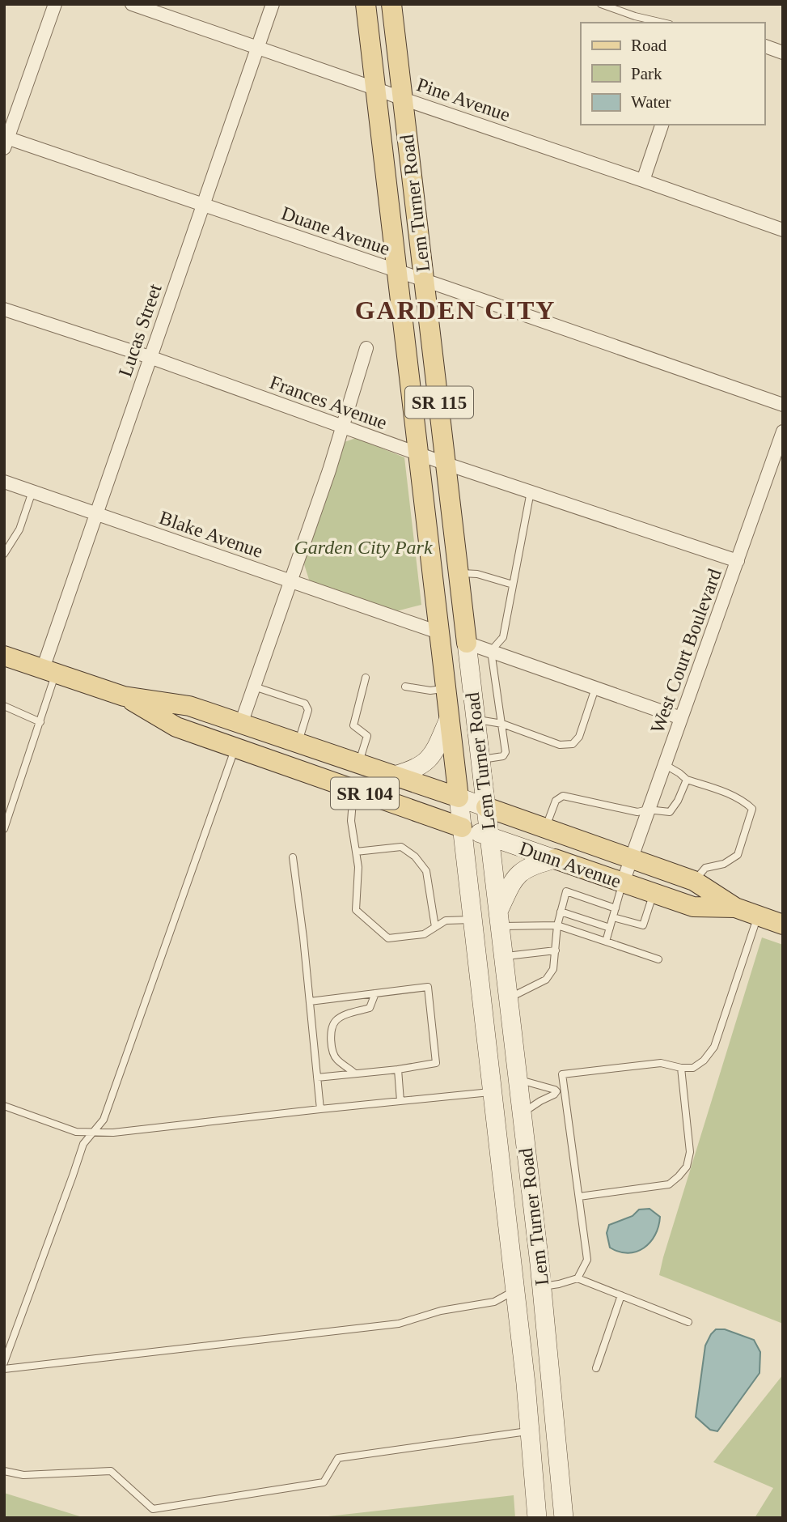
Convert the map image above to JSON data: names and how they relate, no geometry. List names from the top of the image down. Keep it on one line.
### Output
{"streets":{"main road":["Lem Turner Road","SR 115","SR 104","Dunn Avenue"],"street":["Pine Avenue","Duane Avenue","Lucas Street","Frances Avenue","Blake Avenue","West Court Boulevard"]},"crossings":[["Pine Avenue","Lem Turner Road"],["Pine Avenue","Lucas Street"],["Lem Turner Road","Duane Avenue"],["Lem Turner Road","Frances Avenue"],["Lem Turner Road","Blake Avenue"],["Lem Turner Road","Dunn Avenue"],["Duane Avenue","Lucas Street"],["Lucas Street","Frances Avenue"],["Lucas Street","Blake Avenue"],["Lucas Street","Dunn Avenue"],["Frances Avenue","West Court Boulevard"],["West Court Boulevard","Dunn Avenue"]],"districts":["GARDEN CITY"],"parks":["Garden City Park"],"legend":["Road","Park","Water"]}
